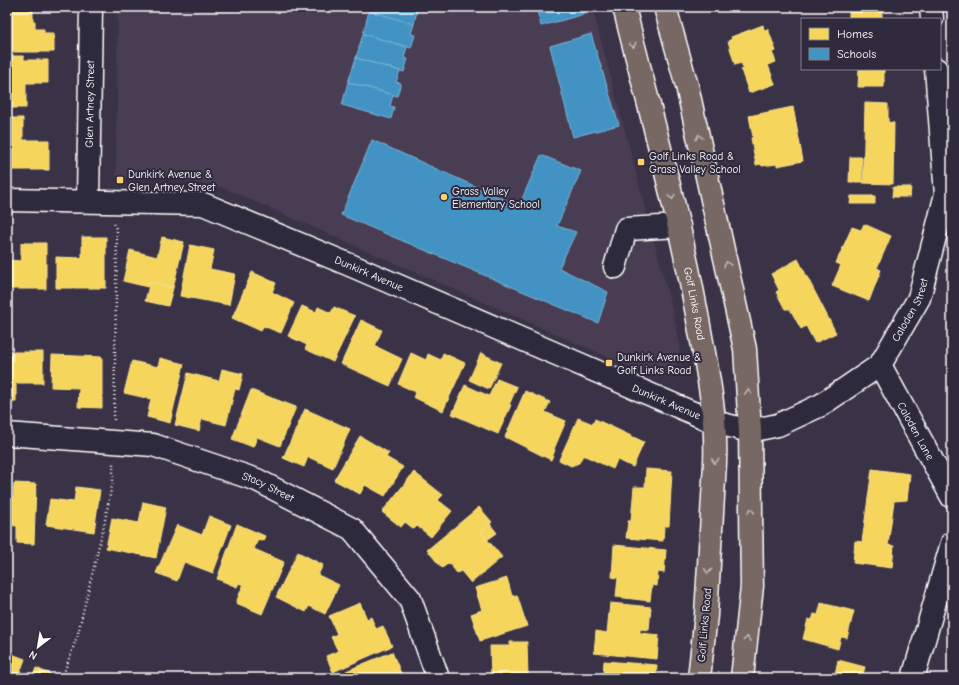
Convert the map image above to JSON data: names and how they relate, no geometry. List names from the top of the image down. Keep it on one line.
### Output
{"streets":{"main road":["Golf Links Road"],"street":["Glen Artney Street","Dunkirk Avenue","Caloden Street","Caloden Lane","Stacy Street"]},"crossings":[["Glen Artney Street","Dunkirk Avenue"],["Dunkirk Avenue","Golf Links Road"],["Dunkirk Avenue","Caloden Street"],["Golf Links Road","Caloden Street"],["Caloden Street","Caloden Lane"]],"places":{"transit":["Golf Links Road & Grass Valley School","Dunkirk Avenue & Glen Artney Street","Dunkirk Avenue & Golf Links Road"],"other":["Grass Valley Elementary School"]},"legend":["Homes","Schools"],"north":"bottom left"}
